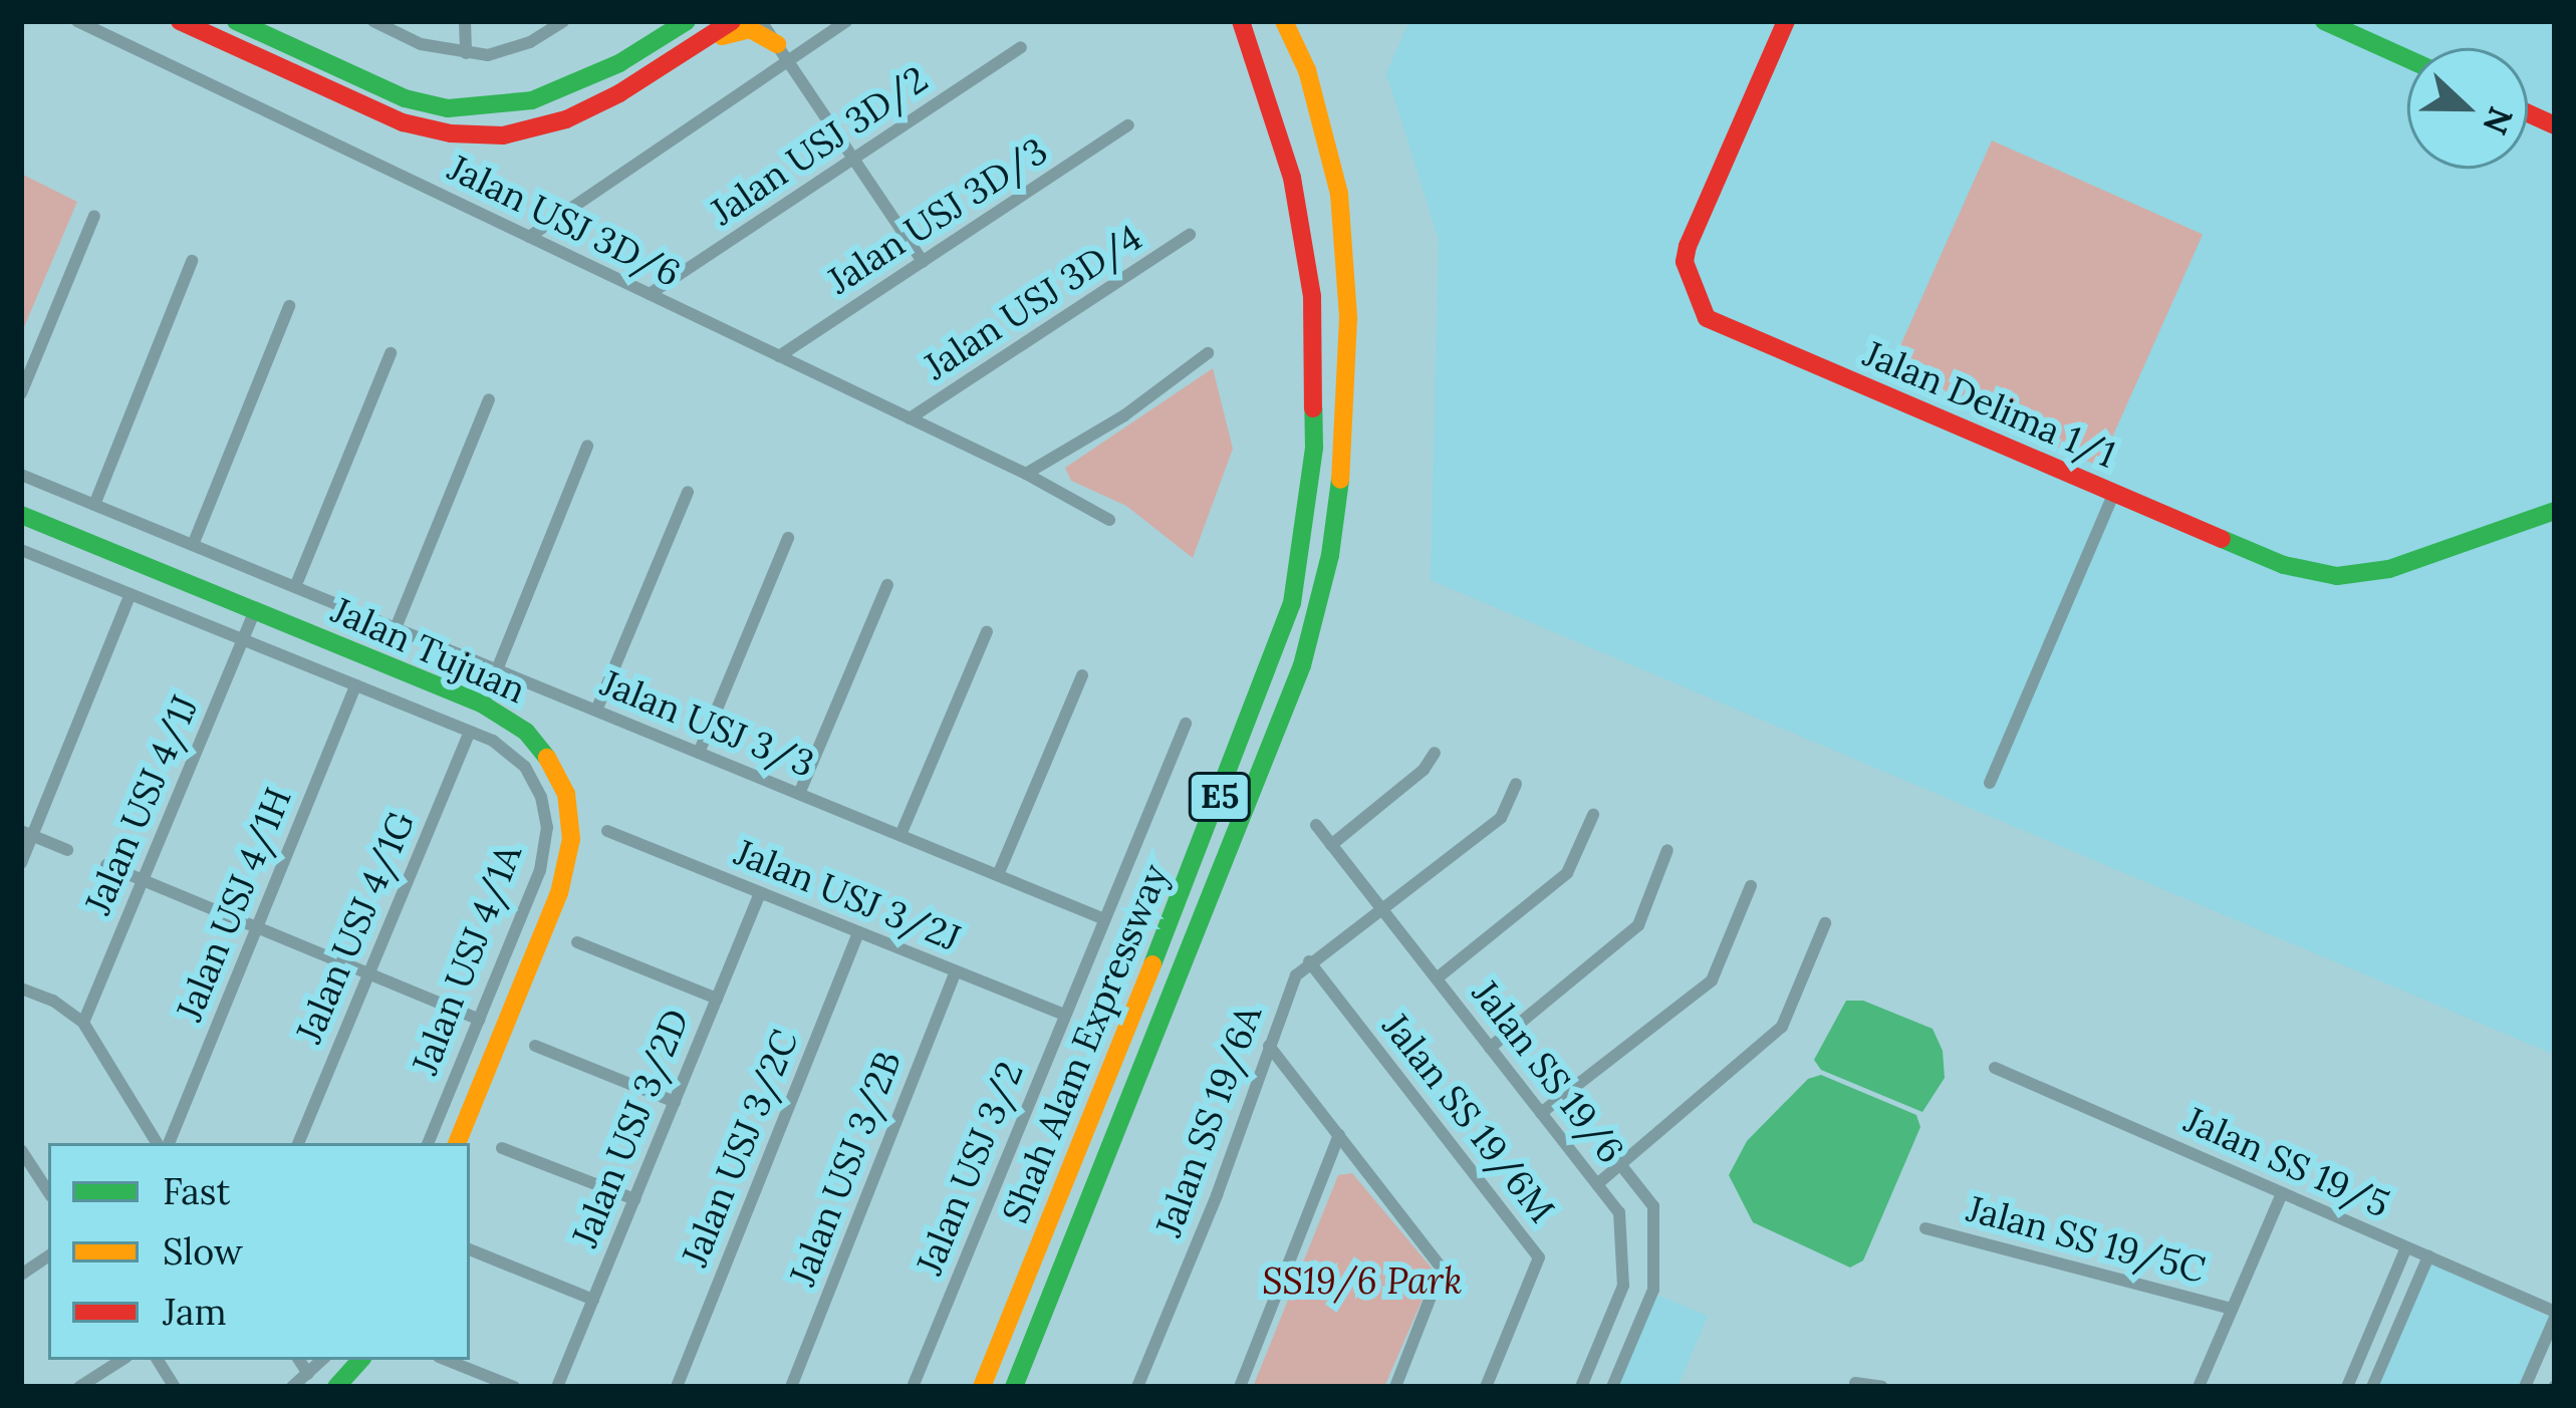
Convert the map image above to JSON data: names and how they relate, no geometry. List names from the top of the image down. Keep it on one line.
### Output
{"streets":{"main road":["Jalan Delima 1/1","Jalan Tujuan","E5","Shah Alam Expressway"],"street":["Jalan USJ 3D/2","Jalan USJ 3D/3","Jalan USJ 3D/6","Jalan USJ 3D/4","Jalan USJ 3/3","Jalan USJ 4/1J","Jalan USJ 3/2J","Jalan USJ 4/1H","Jalan USJ 4/1G","Jalan USJ 4/1A","Jalan SS 19/6","Jalan SS 19/6M","Jalan SS 19/6A","Jalan USJ 3/2D","Jalan USJ 3/2C","Jalan SS 19/5","Jalan USJ 3/2B","Jalan USJ 3/2","Jalan SS 19/5C"]},"crossings":[["Jalan USJ 3D/2","Jalan USJ 3D/6"],["Jalan USJ 3D/3","Jalan USJ 3D/6"],["Jalan USJ 3D/6","Jalan USJ 3D/4"],["Jalan Tujuan","Jalan USJ 4/1J"],["Jalan USJ 3/3","Jalan USJ 3/2"],["Jalan USJ 4/1J","Jalan USJ 4/1A"],["Jalan USJ 3/2J","Jalan USJ 3/2D"],["Jalan USJ 3/2J","Jalan USJ 3/2C"],["Jalan USJ 3/2J","Jalan USJ 3/2B"],["Jalan USJ 3/2J","Jalan USJ 3/2"],["Jalan USJ 4/1H","Jalan USJ 4/1A"],["Jalan USJ 4/1G","Jalan USJ 4/1A"],["Jalan SS 19/6","Jalan SS 19/6A"],["Jalan SS 19/6M","Jalan SS 19/6A"]],"parks":["SS19/6 Park"],"legend":["Fast","Slow","Jam"],"north":"right"}
